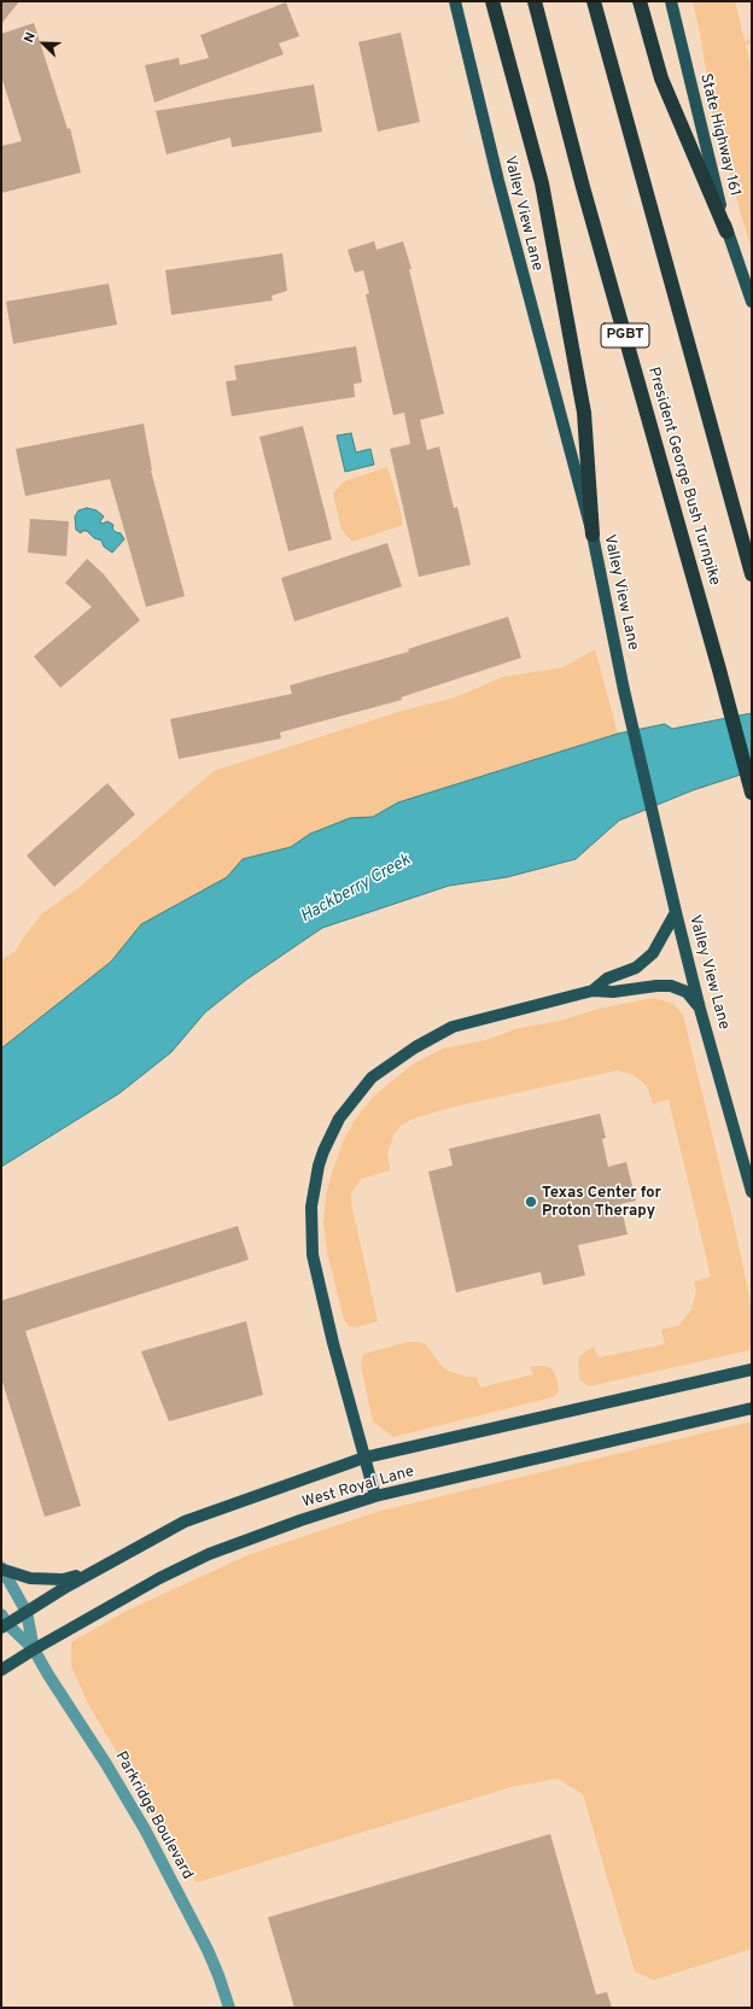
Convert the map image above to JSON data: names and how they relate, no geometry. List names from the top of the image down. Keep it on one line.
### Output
{"streets":{"highway":["PGBT","President George Bush Turnpike"],"main road":["State Highway 161","Valley View Lane","West Royal Lane"],"street":["Parkridge Boulevard"]},"crossings":[["West Royal Lane","Parkridge Boulevard"]],"water":["Hackberry Creek"],"places":["Texas Center for Proton Therapy"],"north":"top left"}
